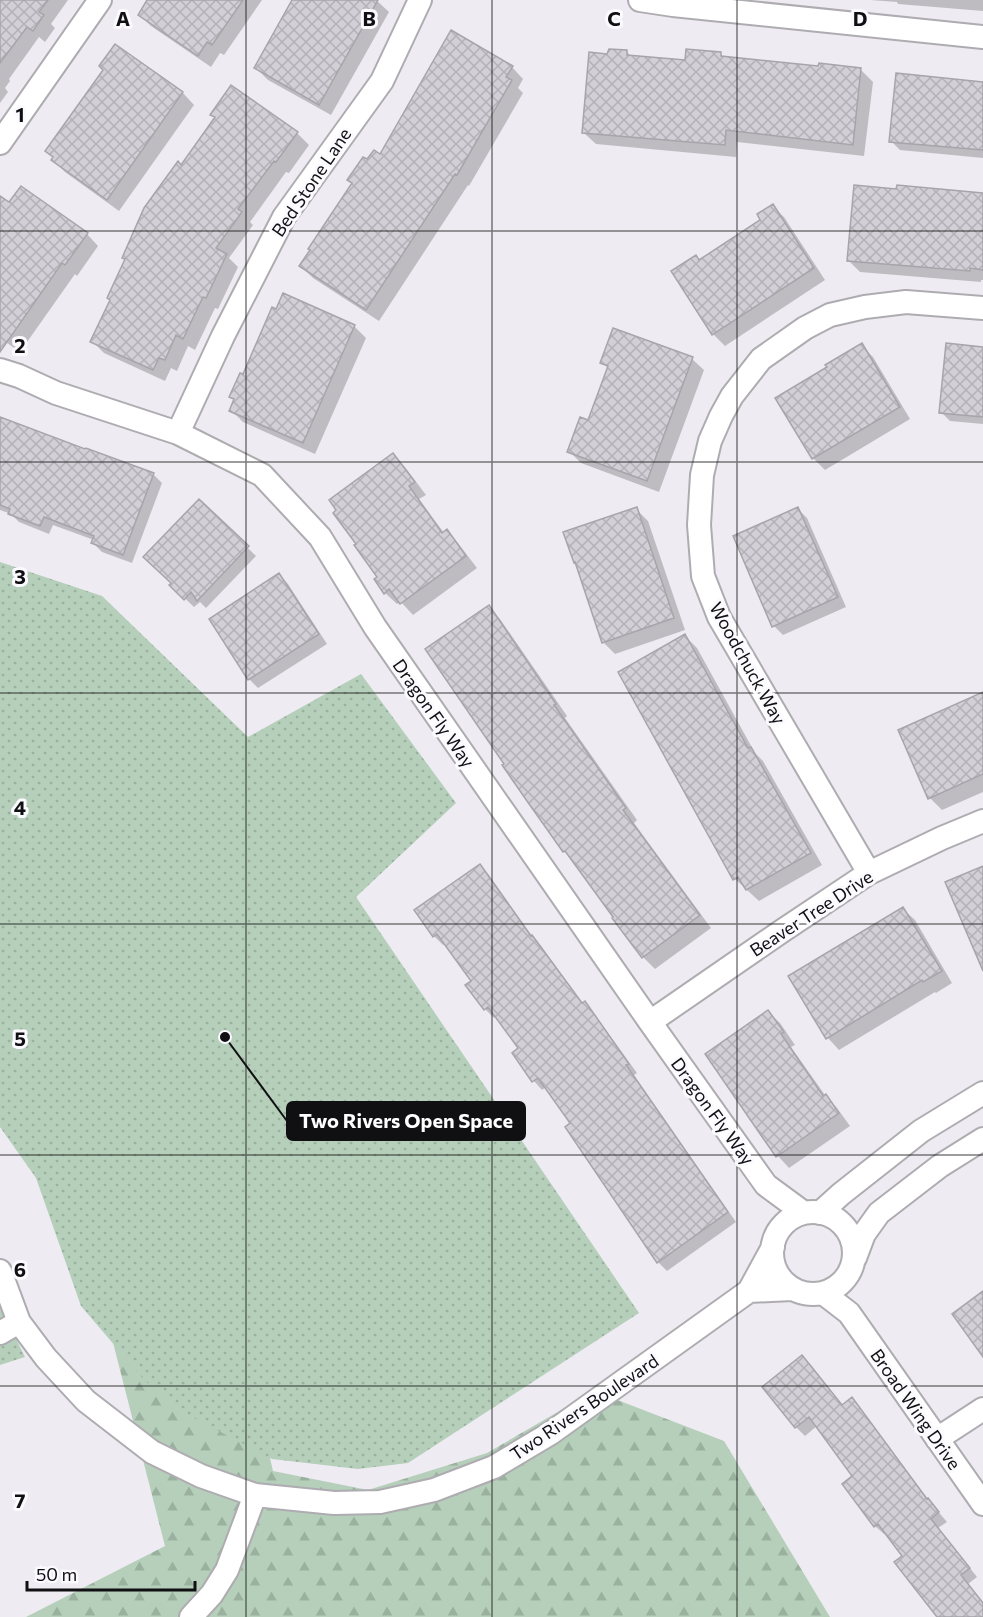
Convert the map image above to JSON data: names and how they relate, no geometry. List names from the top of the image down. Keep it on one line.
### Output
{"streets":{"street":["Bed Stone Lane","Woodchuck Way","Dragon Fly Way","Beaver Tree Drive","Two Rivers Boulevard","Broad Wing Drive"]},"crossings":[["Bed Stone Lane","Dragon Fly Way"],["Woodchuck Way","Beaver Tree Drive"],["Dragon Fly Way","Beaver Tree Drive"],["Dragon Fly Way","Two Rivers Boulevard"],["Dragon Fly Way","Broad Wing Drive"],["Two Rivers Boulevard","Broad Wing Drive"]],"places":["Two Rivers Open Space"],"scale_bar":"50 m","grid":{"columns":["A","B","C","D"],"rows":["1","2","3","4","5","6","7"]}}
